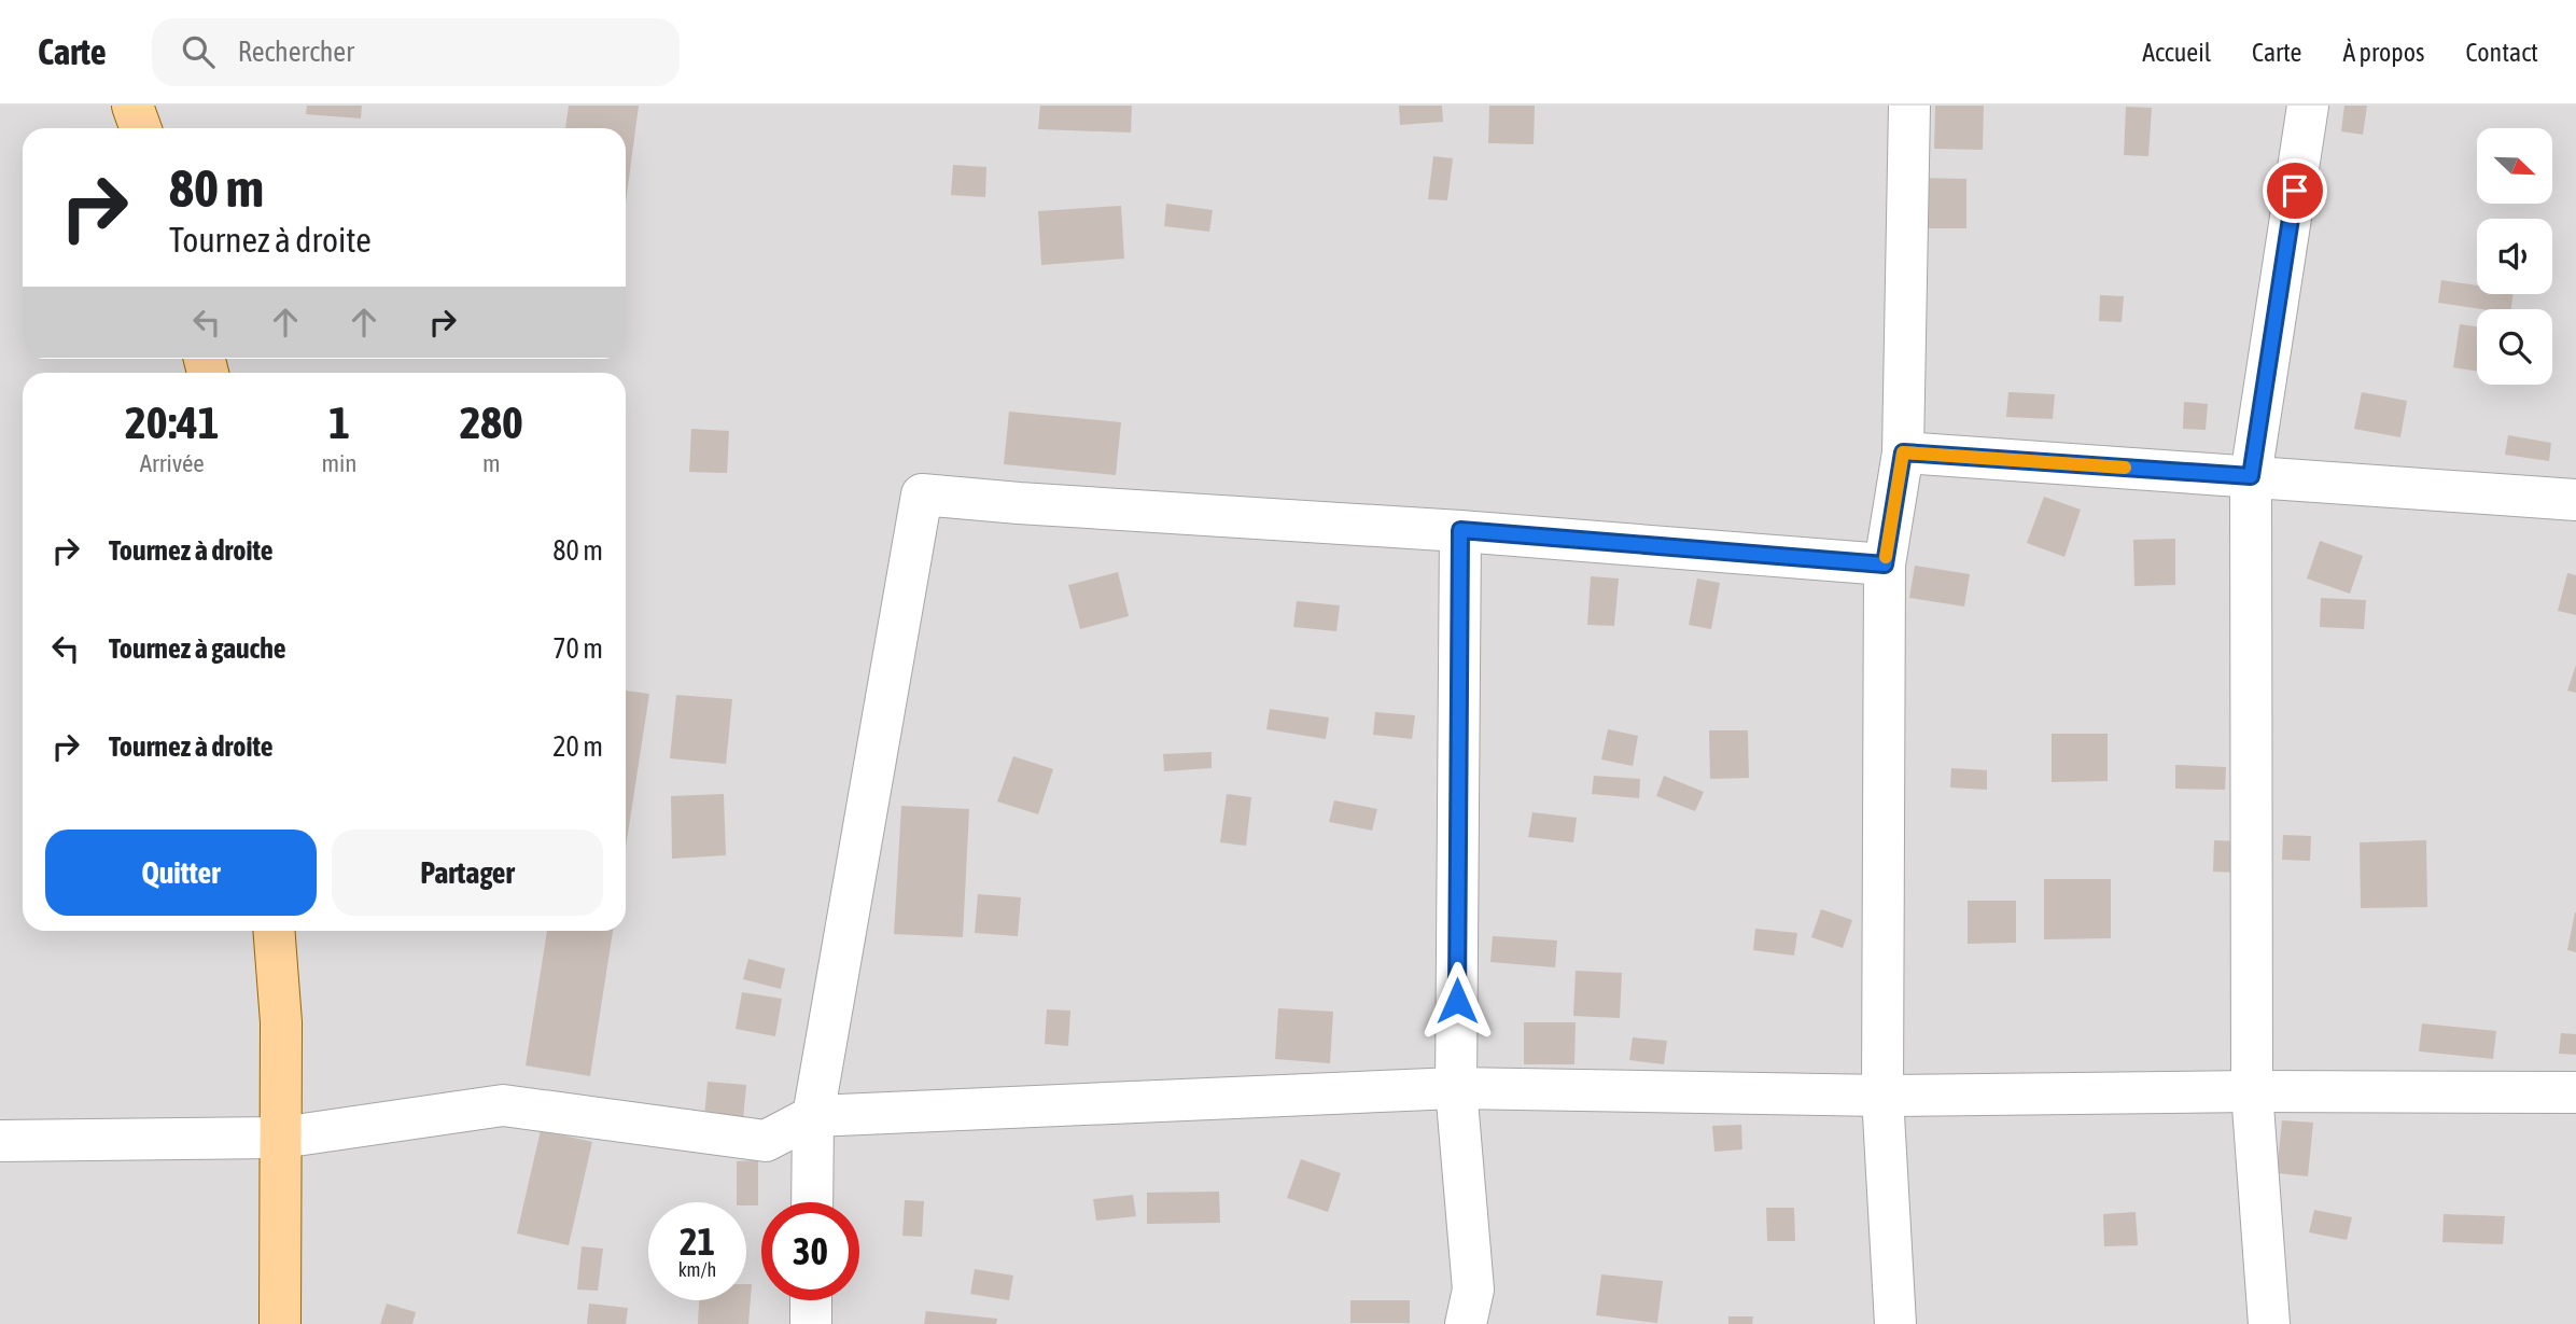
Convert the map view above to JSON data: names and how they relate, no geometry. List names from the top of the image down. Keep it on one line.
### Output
{"north":"bottom right","page":{"header":"Carte","search":"Rechercher","nav":["Accueil","Carte","À propos","Contact"],"turn":["80 m","Tournez à droite"],"eta":["20:41","Arrivée","1","min","280","m"],"list":[{"name":"Tournez à droite","value":"80 m"},{"name":"Tournez à gauche","value":"70 m"},{"name":"Tournez à droite","value":"20 m"}],"buttons":["Quitter","Partager"],"speed":"21 km/h","limit":"30"}}
